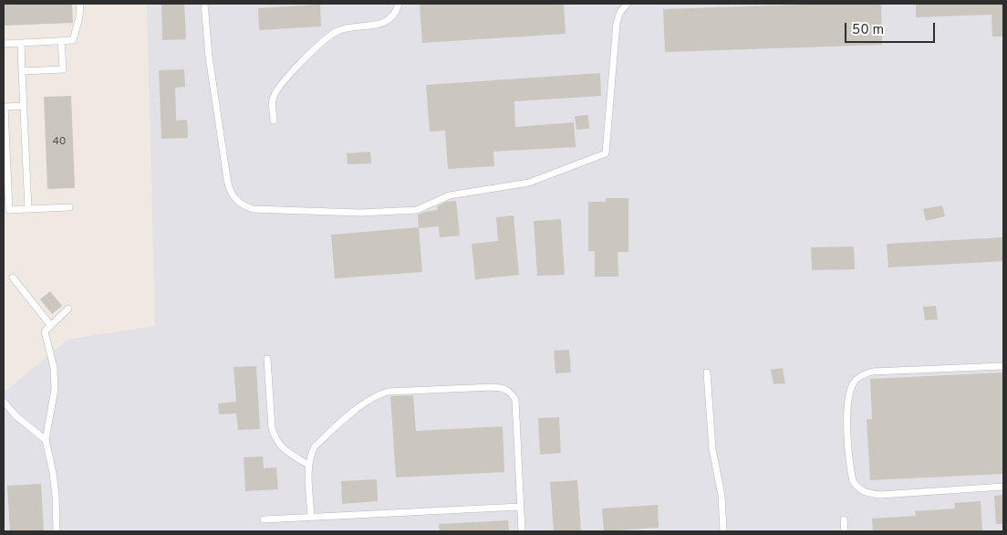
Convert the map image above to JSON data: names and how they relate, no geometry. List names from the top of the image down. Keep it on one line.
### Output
{"house_numbers":["40"],"scale_bar":"50 m"}
